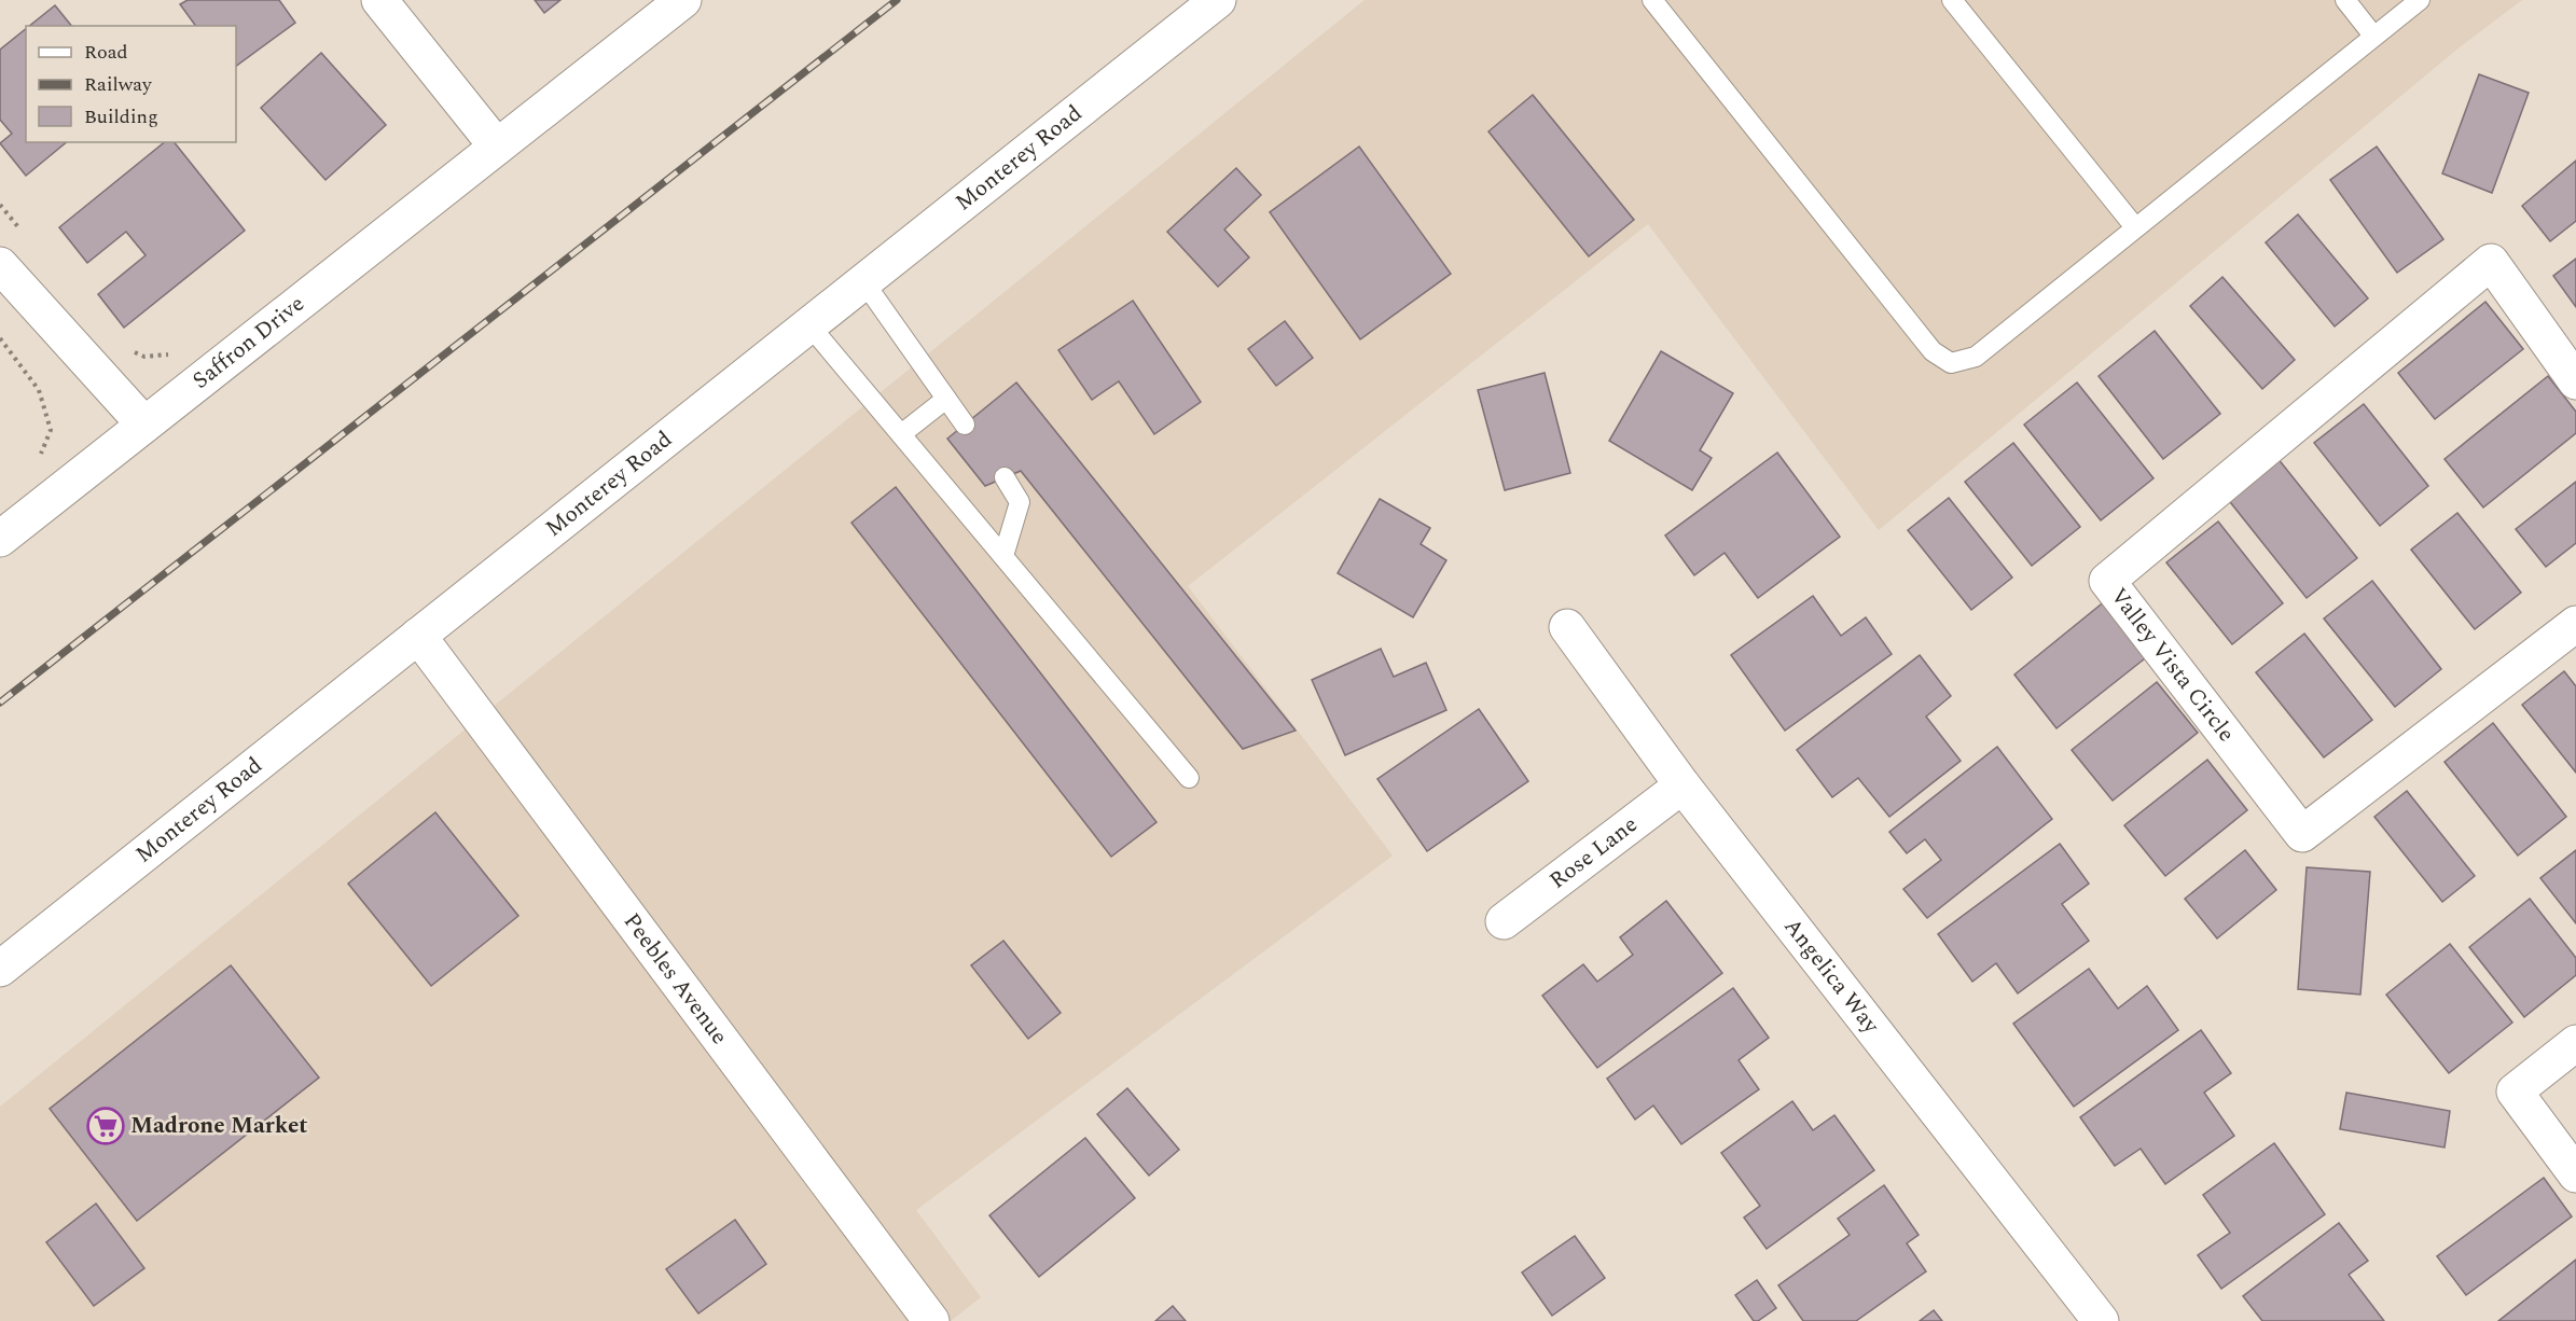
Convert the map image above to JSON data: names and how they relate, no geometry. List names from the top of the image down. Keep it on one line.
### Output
{"streets":{"street":["Monterey Road","Saffron Drive","Valley Vista Circle","Rose Lane","Angelica Way","Peebles Avenue"]},"crossings":[["Monterey Road","Peebles Avenue"],["Rose Lane","Angelica Way"]],"places":{"supermarket":["Madrone Market"]},"legend":["Road","Railway","Building"]}
